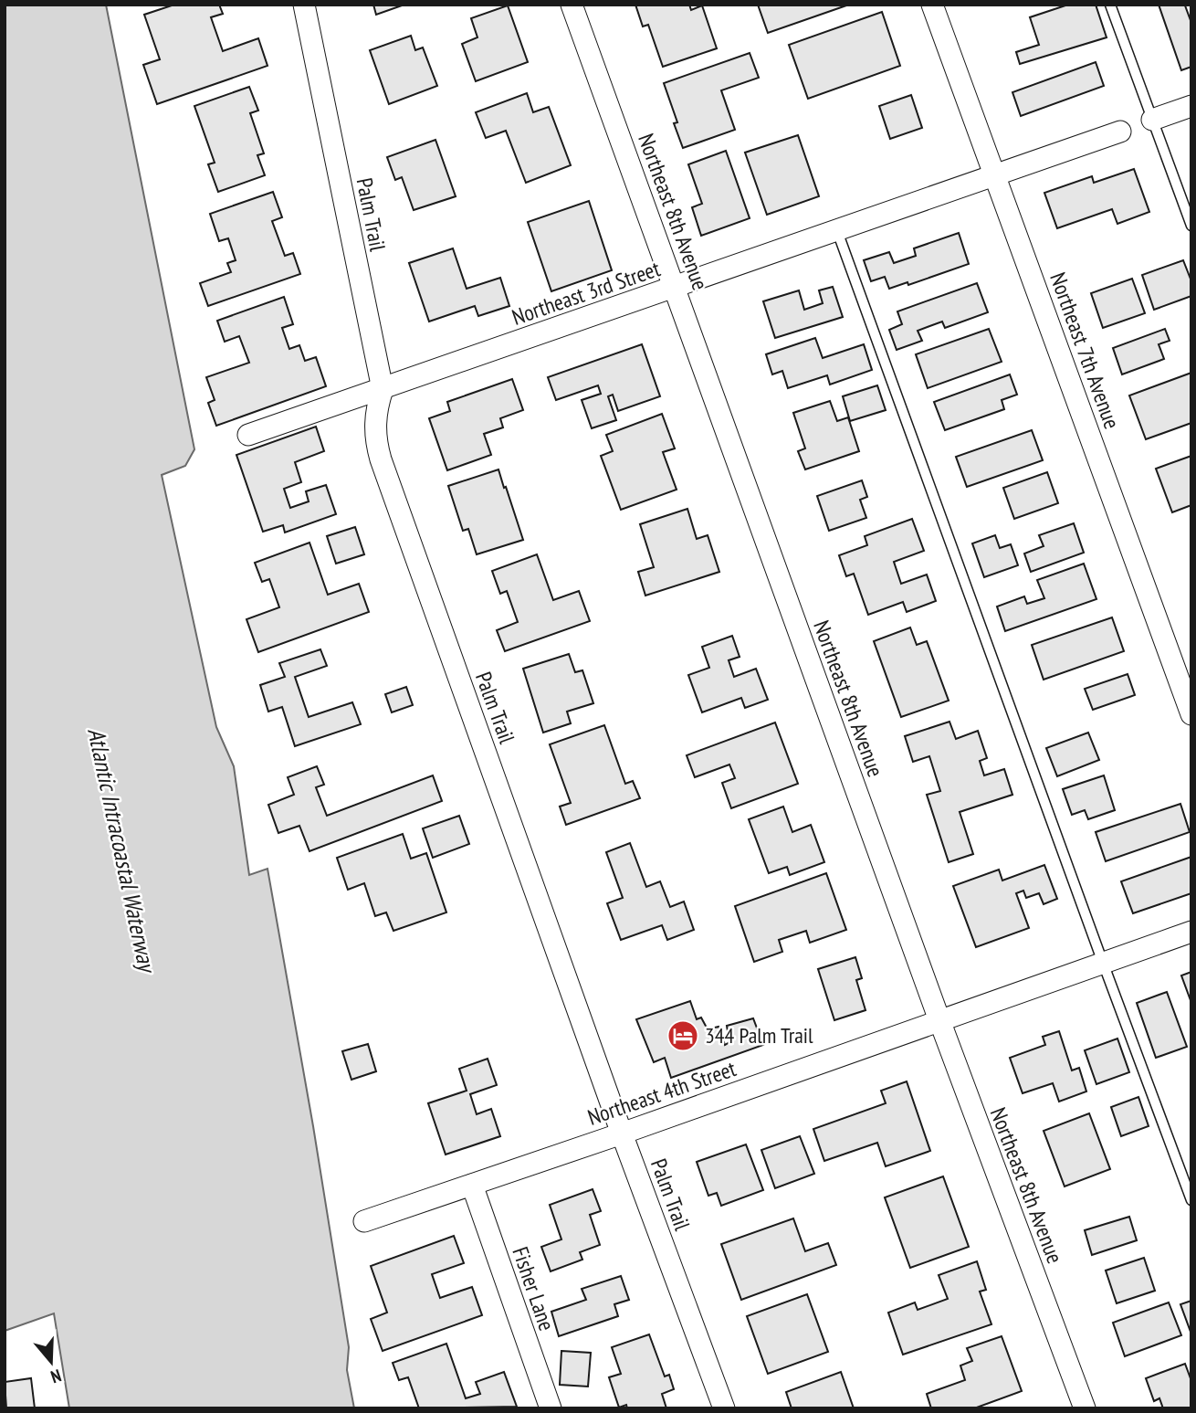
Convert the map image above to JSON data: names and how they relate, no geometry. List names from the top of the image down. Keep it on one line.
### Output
{"streets":{"street":["Northeast 8th Avenue","Palm Trail","Northeast 3rd Street","Northeast 7th Avenue","Northeast 4th Street","Fisher Lane"]},"crossings":[["Northeast 8th Avenue","Northeast 3rd Street"],["Northeast 8th Avenue","Northeast 4th Street"],["Palm Trail","Northeast 3rd Street"],["Palm Trail","Northeast 4th Street"],["Northeast 3rd Street","Northeast 7th Avenue"],["Northeast 4th Street","Fisher Lane"]],"water":["Atlantic Intracoastal Waterway"],"places":{"hotel":["344 Palm Trail"]},"north":"bottom"}
